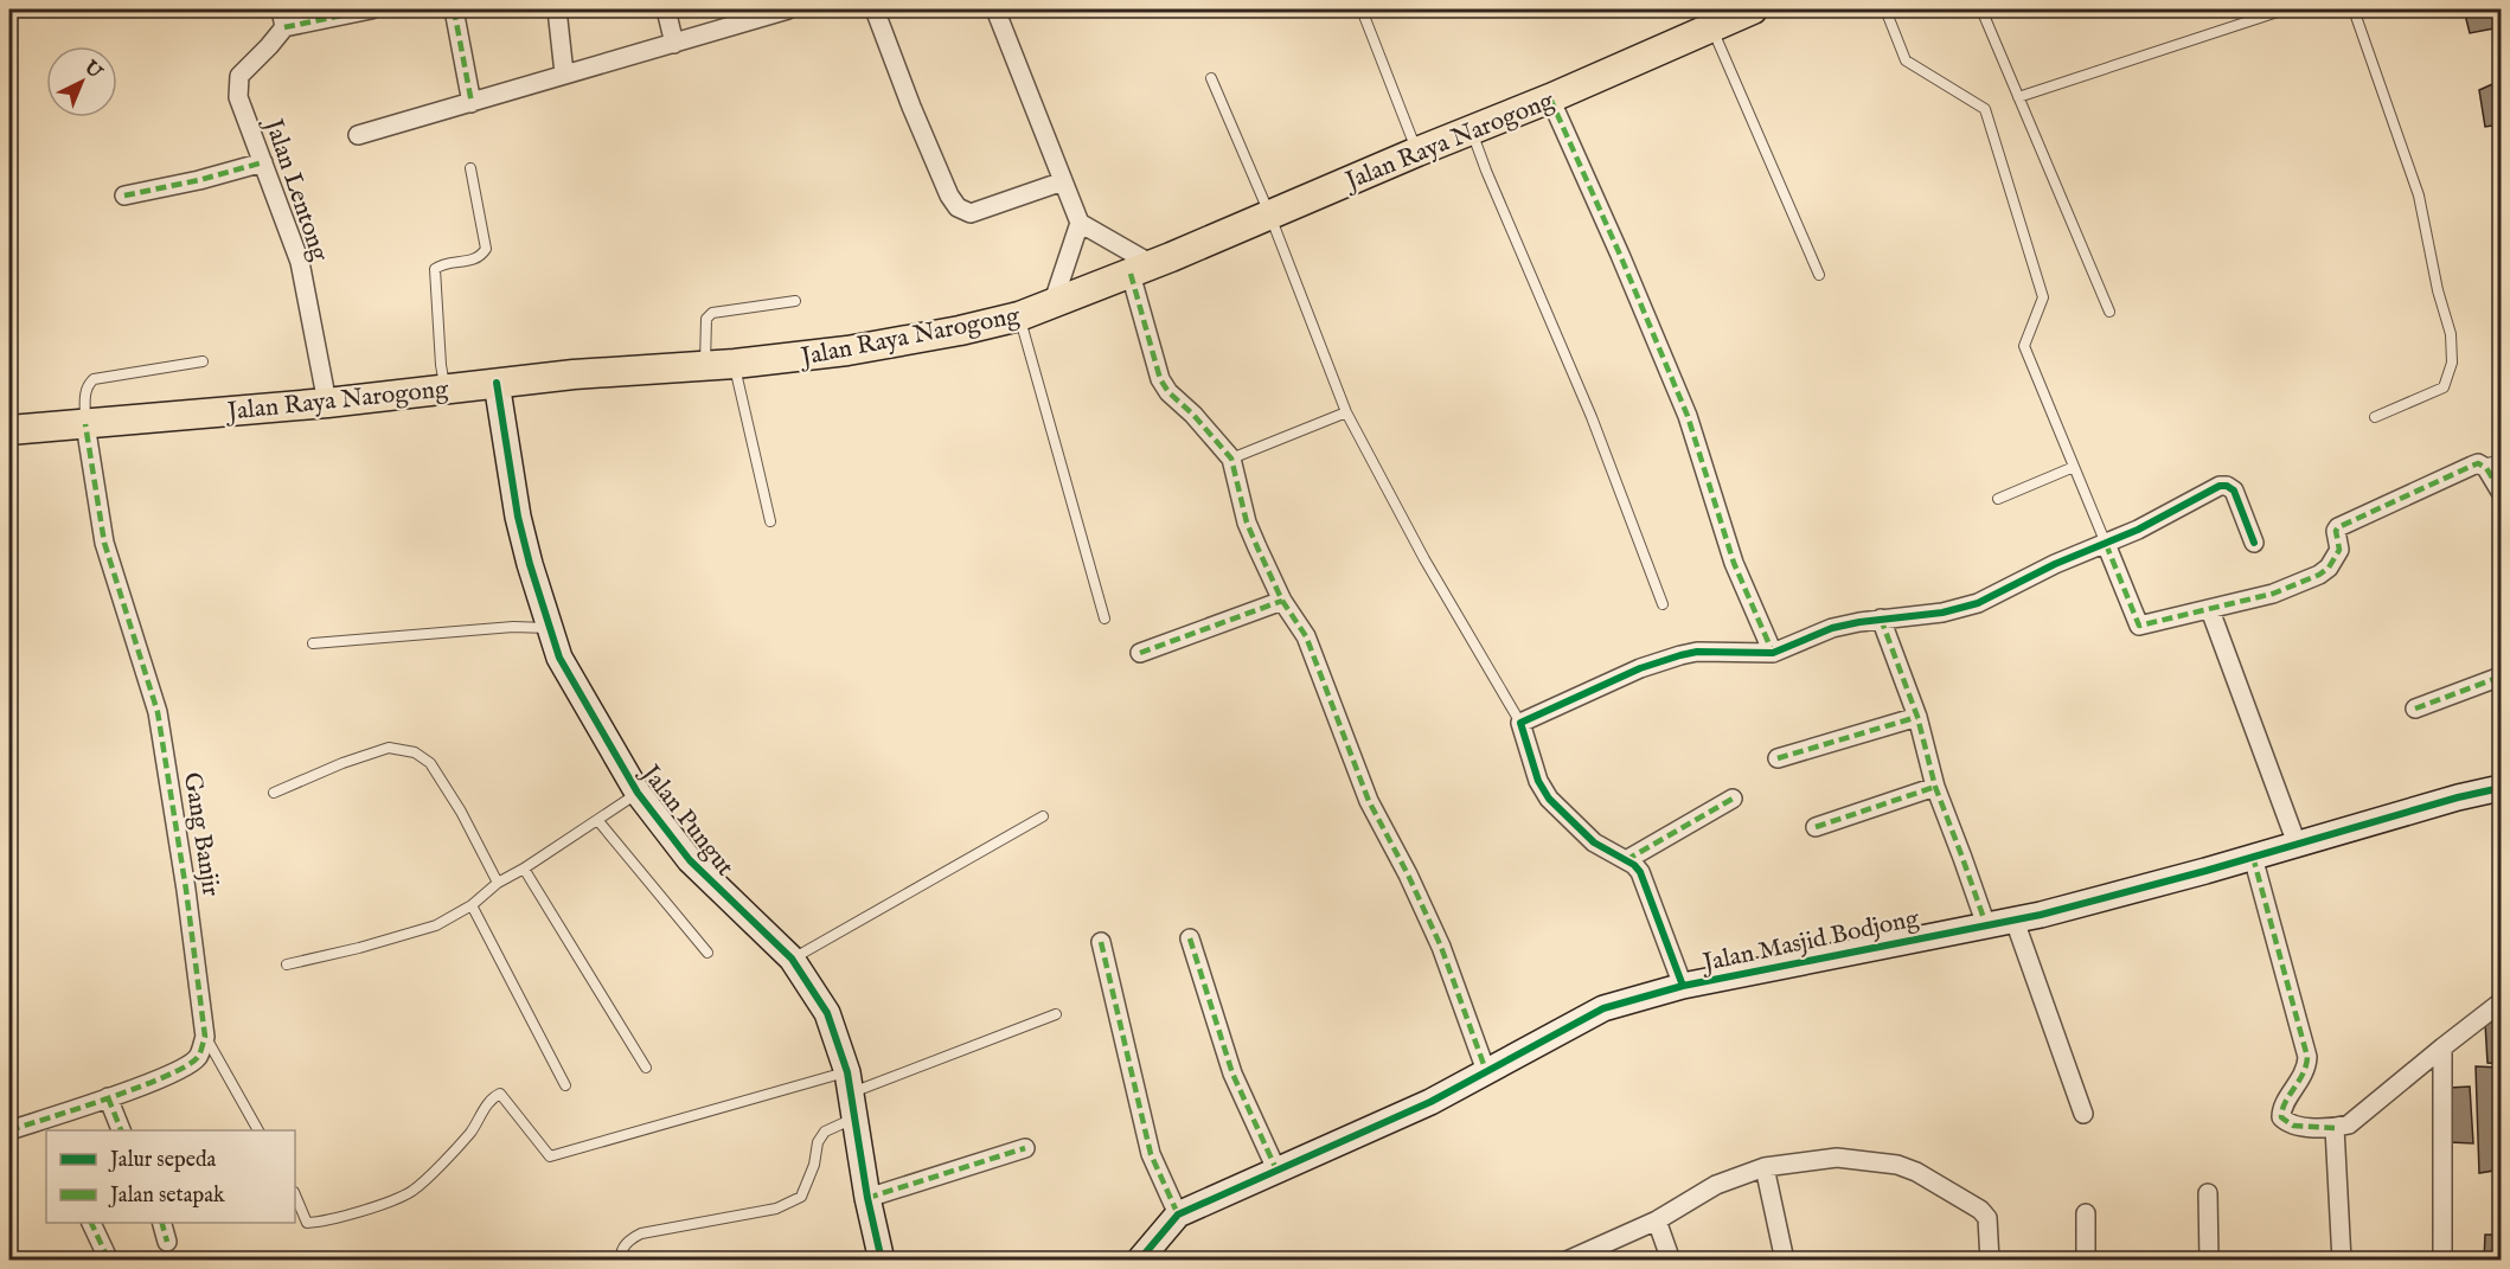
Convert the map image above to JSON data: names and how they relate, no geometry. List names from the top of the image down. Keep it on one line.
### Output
{"streets":{"main road":["Jalan Raya Narogong"],"street":["Jalan Lentong","Jalan Pungut","Gang Banjir","Jalan Masjid Bodjong"]},"crossings":[["Jalan Raya Narogong","Jalan Lentong"],["Jalan Raya Narogong","Jalan Pungut"],["Jalan Raya Narogong","Gang Banjir"]],"legend":["Jalur sepeda","Jalan setapak"],"north":"top right"}
